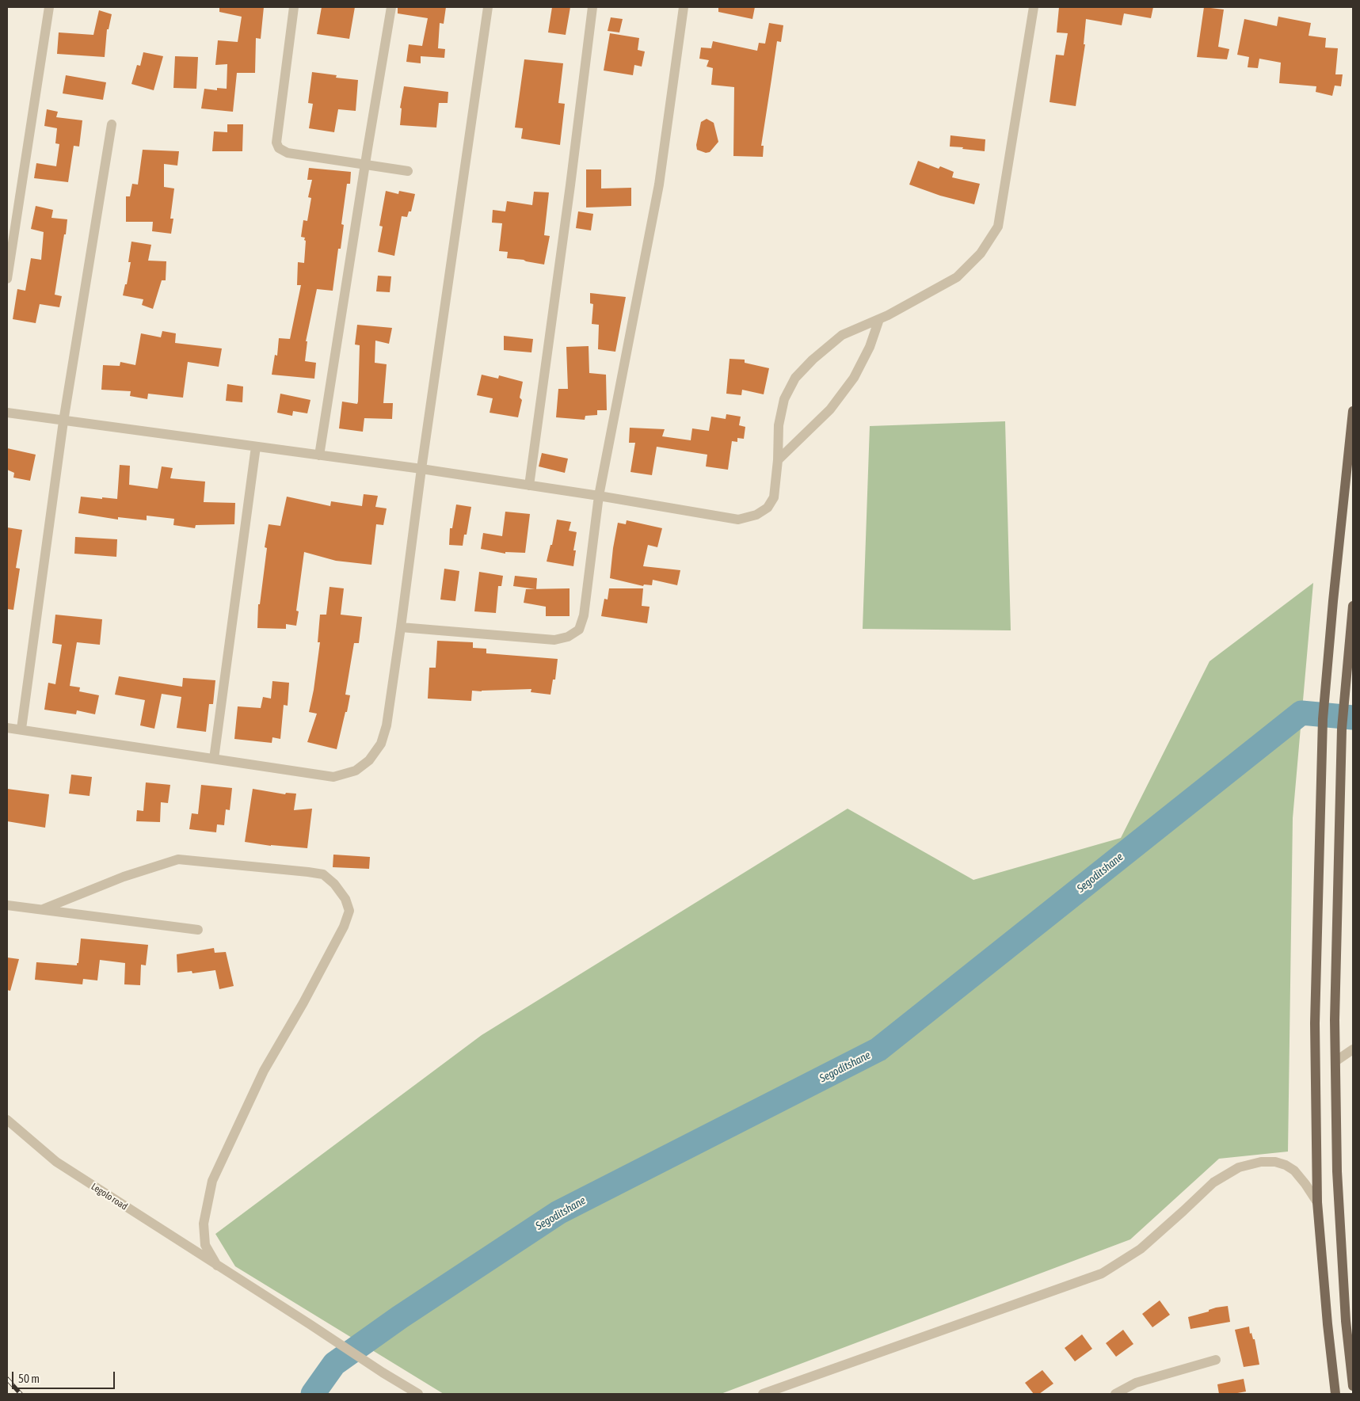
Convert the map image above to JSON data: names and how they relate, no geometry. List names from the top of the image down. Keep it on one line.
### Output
{"streets":{"street":["Legolo road"]},"water":["Segoditshane"],"scale_bar":"50 m"}
